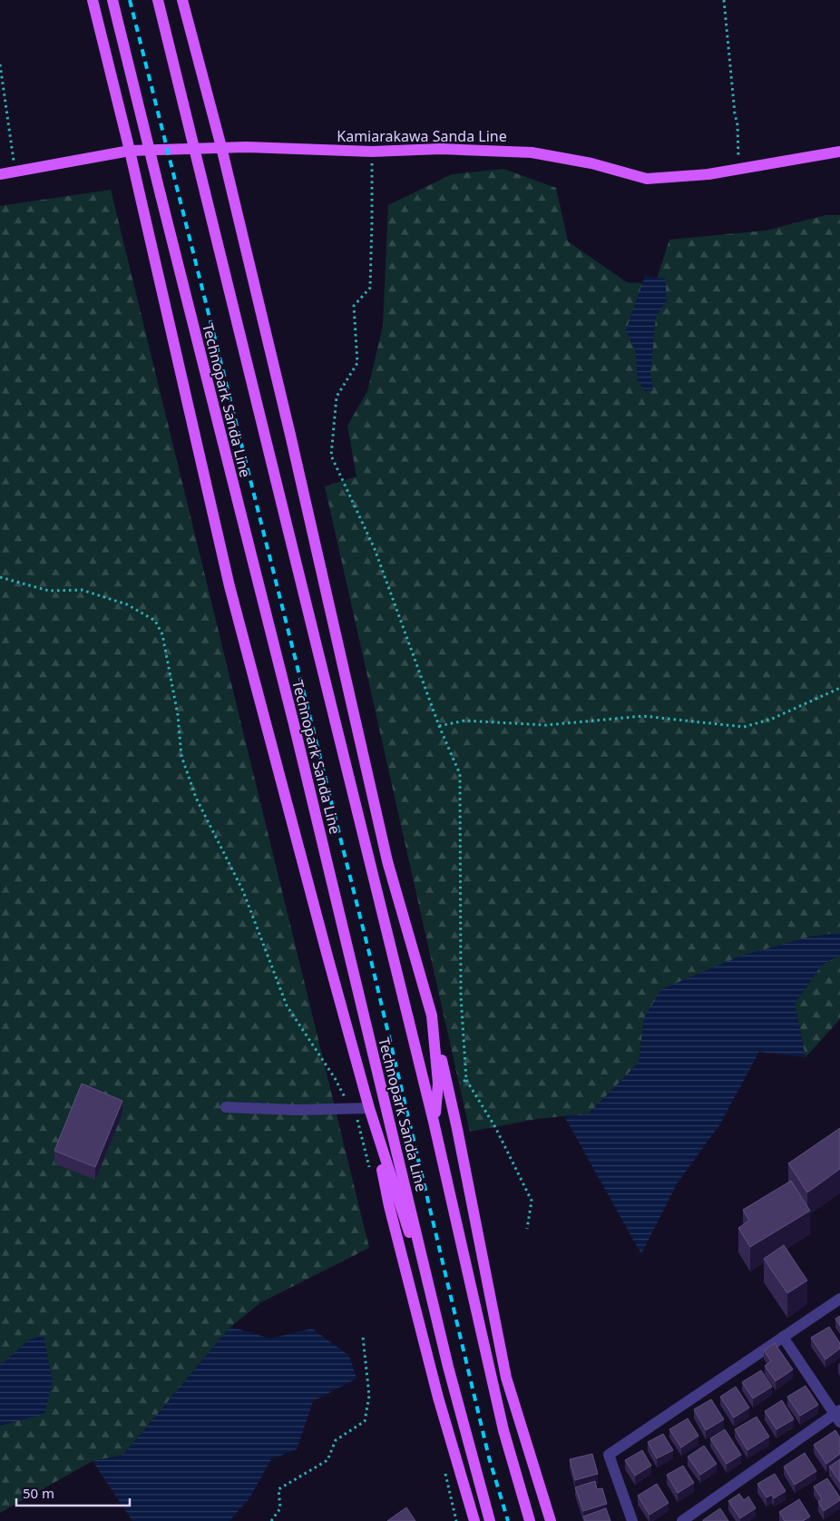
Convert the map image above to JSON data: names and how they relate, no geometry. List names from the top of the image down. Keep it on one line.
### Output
{"streets":{"main road":["Kamiarakawa Sanda Line","Technopark Sanda Line"]},"scale_bar":"50 m"}
